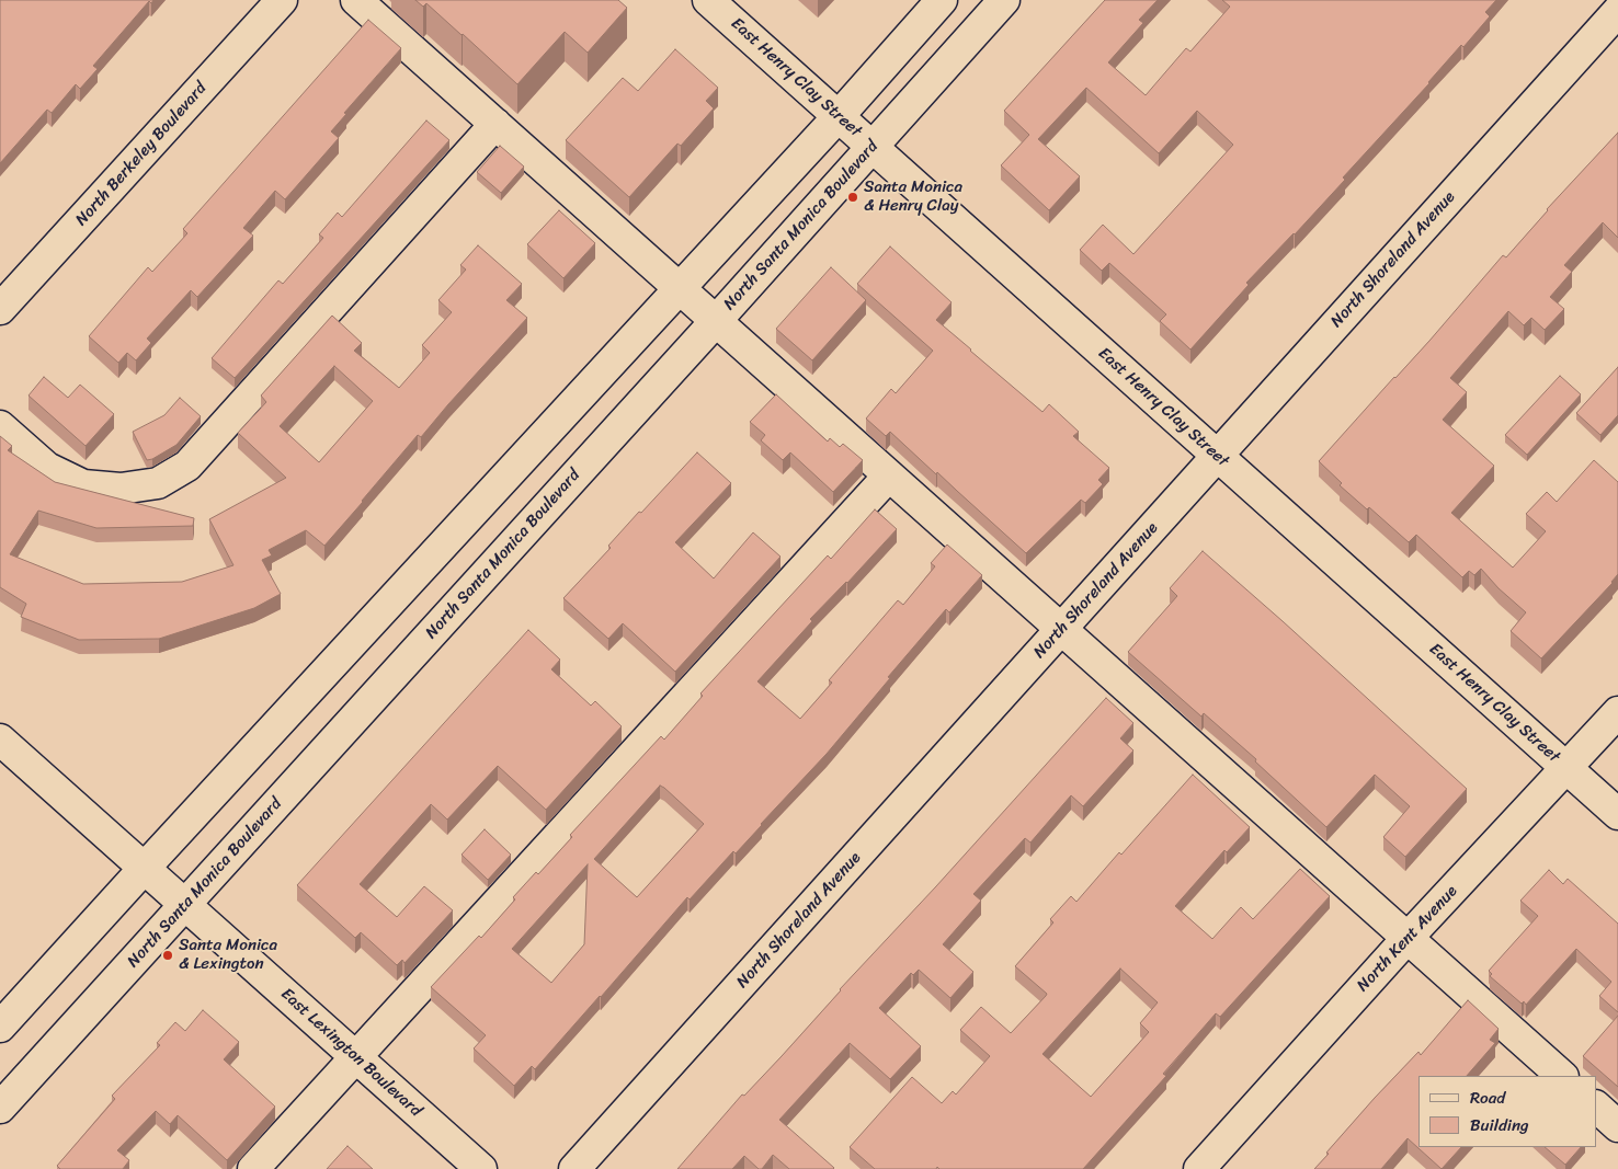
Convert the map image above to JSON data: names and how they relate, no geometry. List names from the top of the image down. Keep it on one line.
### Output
{"streets":{"street":["East Henry Clay Street","North Berkeley Boulevard","North Santa Monica Boulevard","North Shoreland Avenue","North Kent Avenue","East Lexington Boulevard"]},"crossings":[["East Henry Clay Street","North Santa Monica Boulevard"],["East Henry Clay Street","North Shoreland Avenue"],["East Henry Clay Street","North Kent Avenue"],["North Santa Monica Boulevard","East Lexington Boulevard"]],"places":["Santa Monica & Henry Clay","Santa Monica & Lexington"],"legend":["Road","Building"]}
